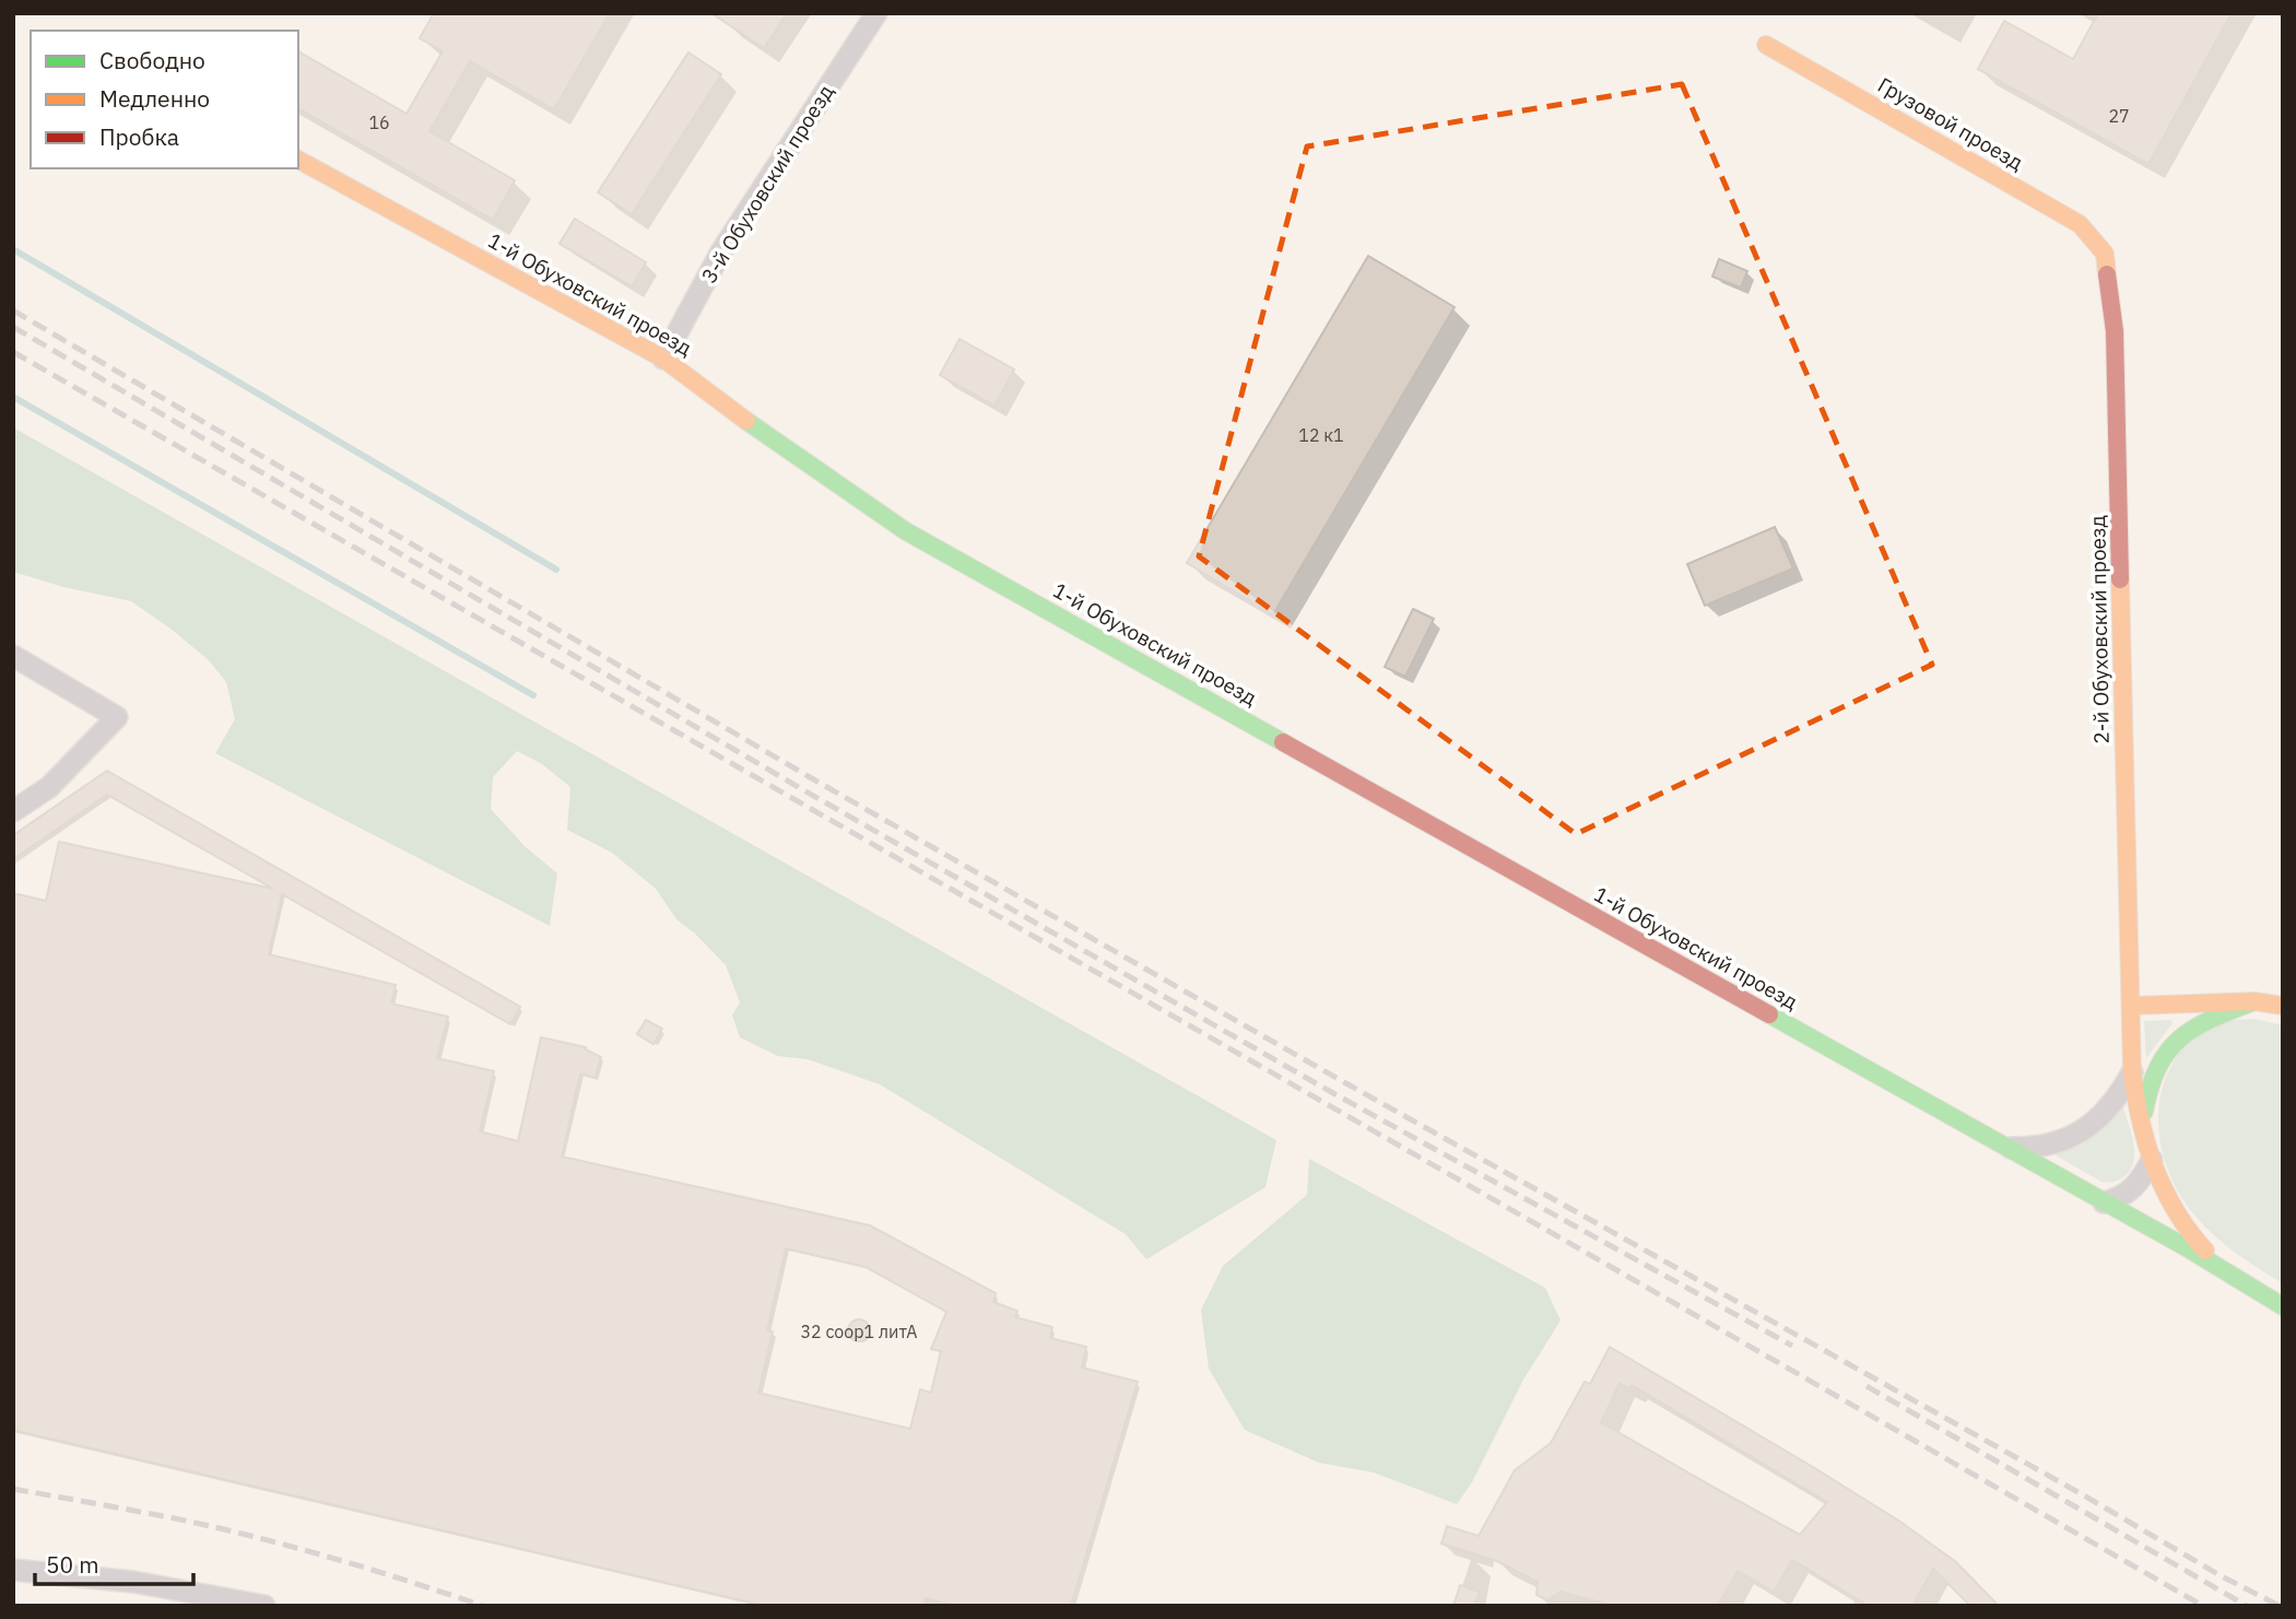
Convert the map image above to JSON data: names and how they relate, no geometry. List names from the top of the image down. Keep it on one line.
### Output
{"streets":{"street":["Грузовой проезд","3-й Обуховский проезд","1-й Обуховский проезд","2-й Обуховский проезд"]},"crossings":[["Грузовой проезд","2-й Обуховский проезд"],["3-й Обуховский проезд","1-й Обуховский проезд"]],"house_numbers":["27","16","12 к1","32 соор1 литА"],"legend":["Свободно","Медленно","Пробка"],"scale_bar":"50 m"}
